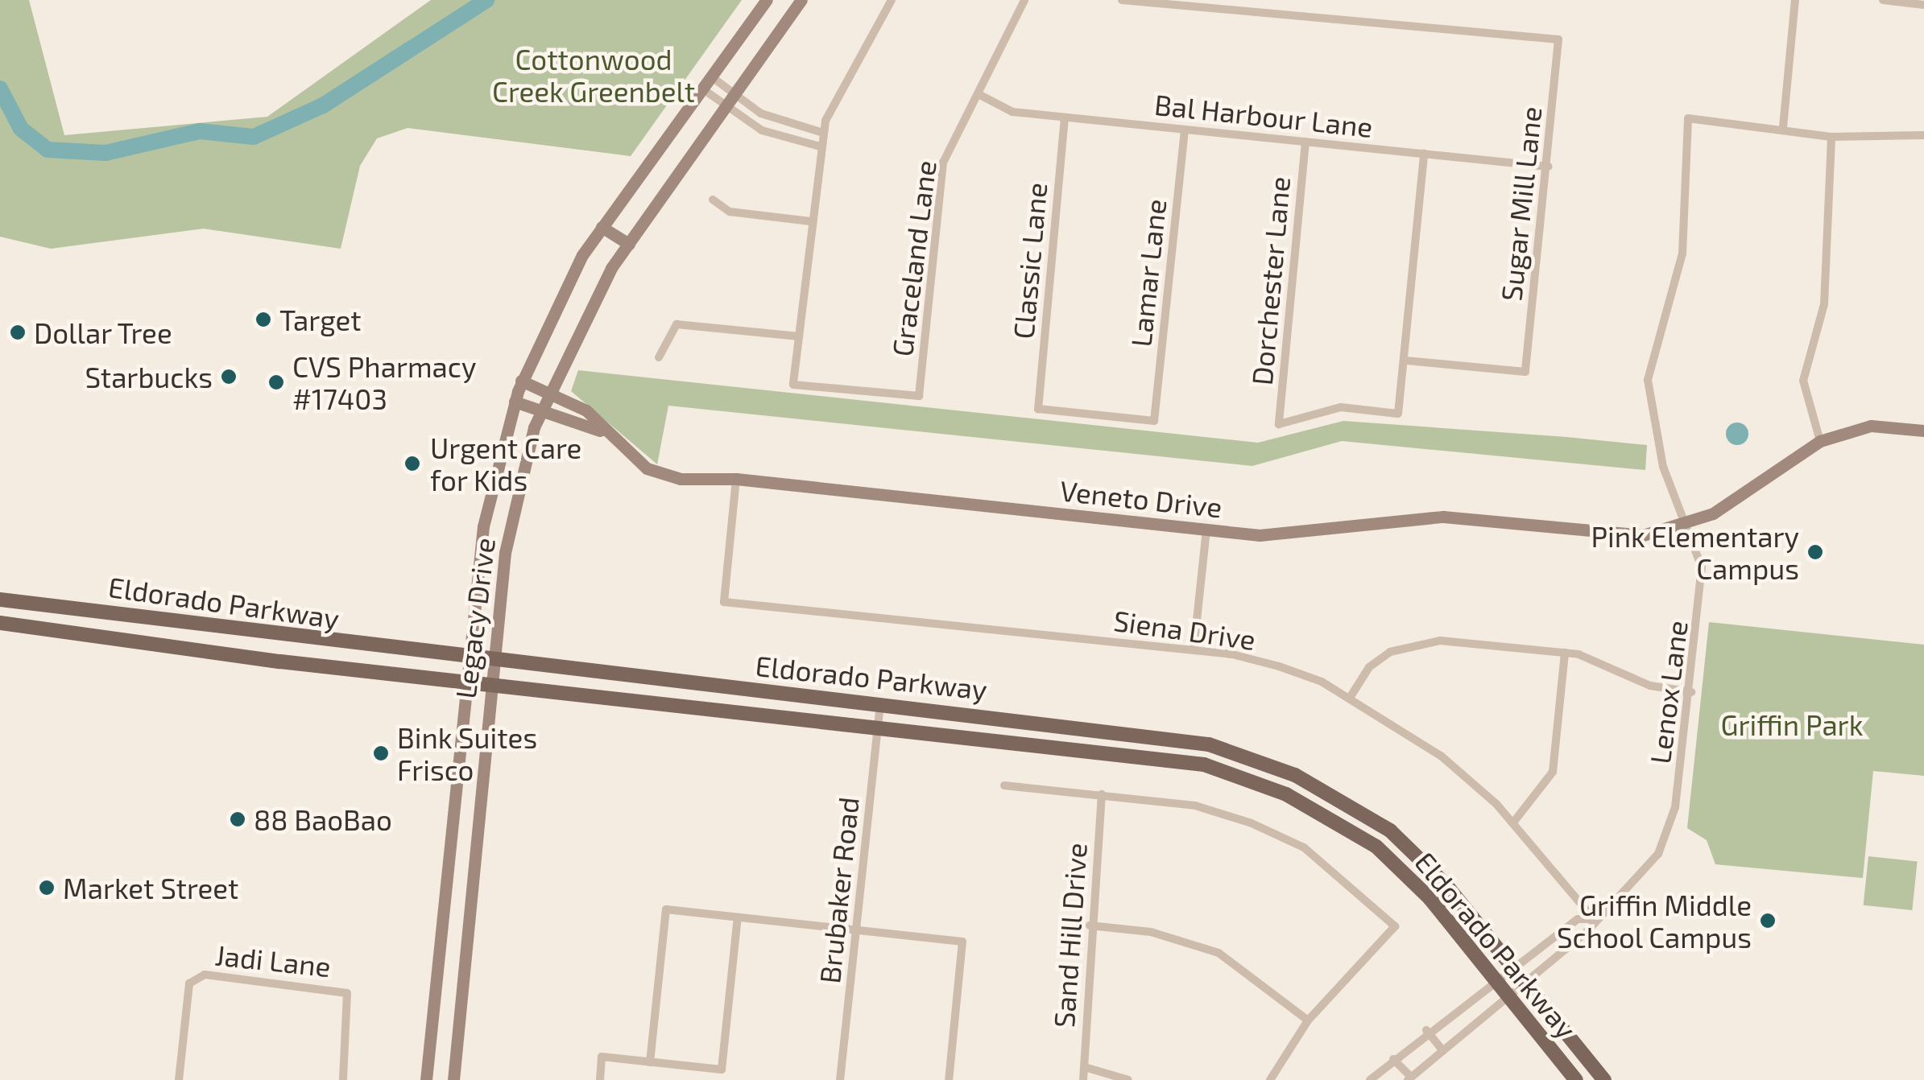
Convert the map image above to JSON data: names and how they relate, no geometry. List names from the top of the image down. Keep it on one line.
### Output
{"streets":{"main road":["Veneto Drive","Eldorado Parkway","Legacy Drive"],"street":["Bal Harbour Lane","Sugar Mill Lane","Graceland Lane","Classic Lane","Lamar Lane","Dorchester Lane","Siena Drive","Lenox Lane","Brubaker Road","Sand Hill Drive","Jadi Lane"]},"crossings":[["Bal Harbour Lane","Sugar Mill Lane"],["Bal Harbour Lane","Graceland Lane"],["Bal Harbour Lane","Classic Lane"],["Bal Harbour Lane","Lamar Lane"],["Bal Harbour Lane","Dorchester Lane"],["Sugar Mill Lane","Dorchester Lane"],["Classic Lane","Lamar Lane"],["Veneto Drive","Legacy Drive"],["Veneto Drive","Siena Drive"],["Veneto Drive","Lenox Lane"],["Eldorado Parkway","Legacy Drive"],["Eldorado Parkway","Lenox Lane"],["Eldorado Parkway","Brubaker Road"],["Siena Drive","Lenox Lane"]],"parks":["Cottonwood Creek Greenbelt","Griffin Park"],"places":["Target","Dollar Tree","Starbucks","CVS Pharmacy #17403","Urgent Care for Kids","Pink Elementary Campus","Bink Suites Frisco","88 BaoBao","Market Street","Griffin Middle School Campus"]}
